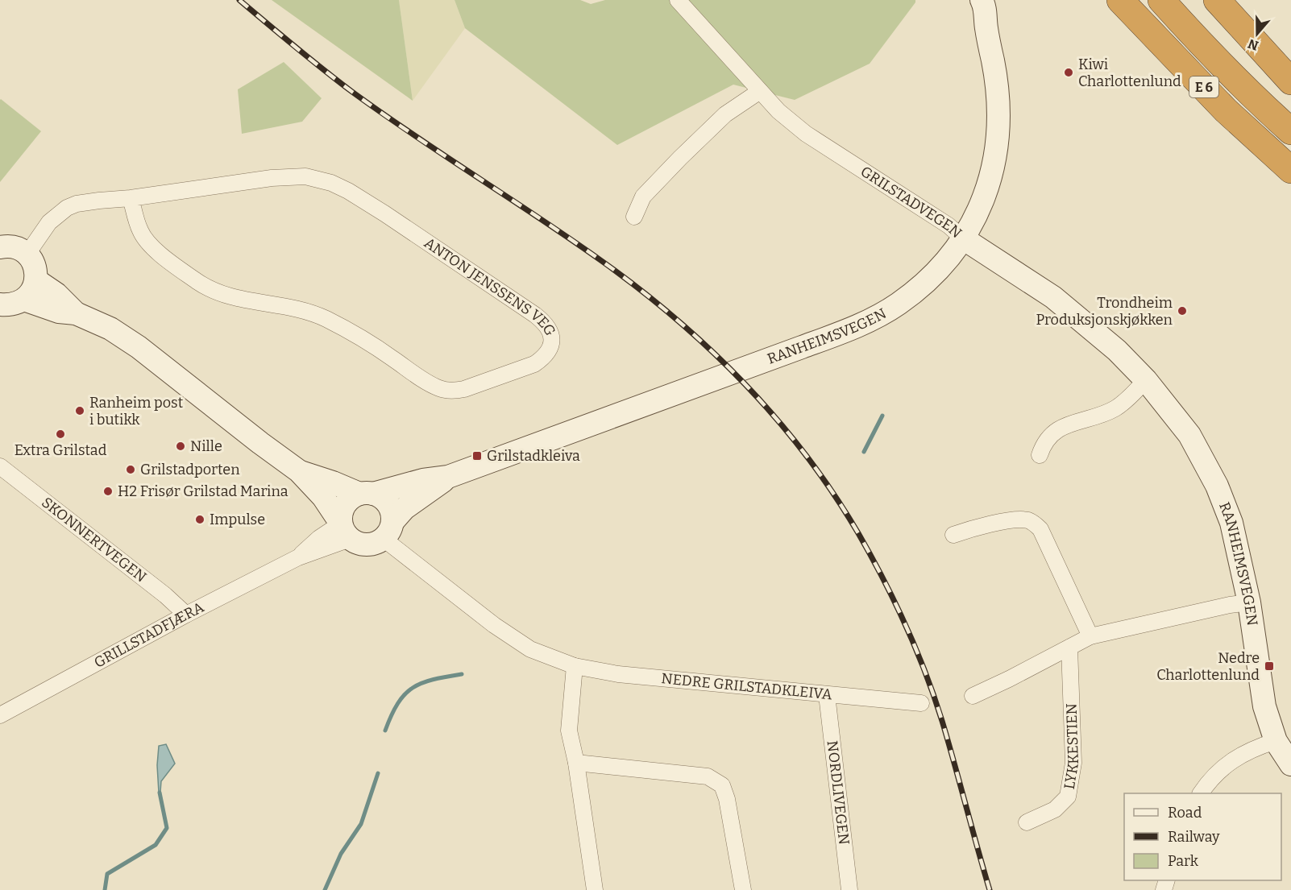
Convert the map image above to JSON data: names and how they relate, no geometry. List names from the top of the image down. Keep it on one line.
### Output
{"streets":{"highway":["E 6"],"street":["GRILSTADVEGEN","ANTON JENSSENS VEG","RANHEIMSVEGEN","SKONNERTVEGEN","GRILLSTADFJÆRA","NEDRE GRILSTADKLEIVA","LYKKESTIEN","NORDLIVEGEN"]},"crossings":[["GRILSTADVEGEN","RANHEIMSVEGEN"],["RANHEIMSVEGEN","GRILLSTADFJÆRA"],["RANHEIMSVEGEN","NEDRE GRILSTADKLEIVA"],["SKONNERTVEGEN","GRILLSTADFJÆRA"],["GRILLSTADFJÆRA","NEDRE GRILSTADKLEIVA"],["NEDRE GRILSTADKLEIVA","NORDLIVEGEN"]],"places":{"other":["Kiwi Charlottenlund","Trondheim Produksjonskjøkken","Ranheim post i butikk","Extra Grilstad","Nille","Grilstadporten","H2 Frisør Grilstad Marina","Impulse"],"transit":["Grilstadkleiva","Nedre Charlottenlund"]},"legend":["Road","Railway","Park"],"north":"bottom"}
